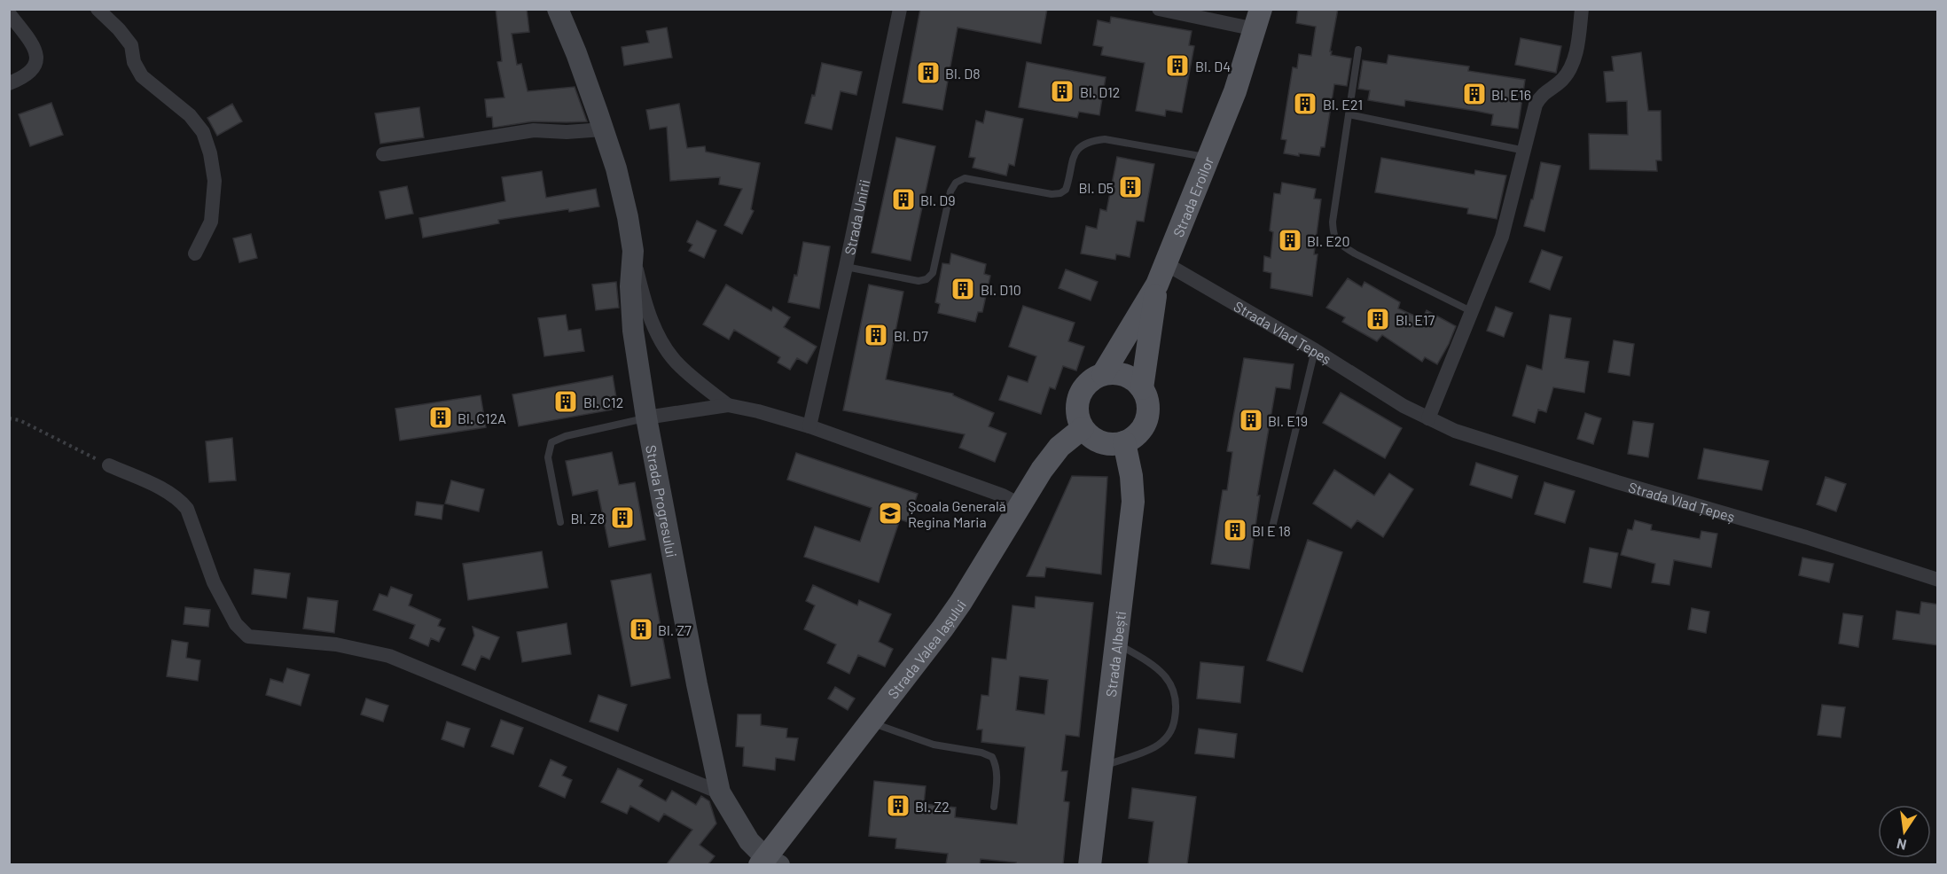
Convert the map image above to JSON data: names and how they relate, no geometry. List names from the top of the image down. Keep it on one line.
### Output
{"streets":{"main road":["Strada Eroilor","Strada Valea Iașului","Strada Albești"],"street":["Strada Unirii","Strada Vlad Țepeș","Strada Progresului"]},"crossings":[["Strada Eroilor","Strada Vlad Țepeș"],["Strada Eroilor","Strada Valea Iașului"],["Strada Eroilor","Strada Albești"],["Strada Progresului","Strada Valea Iașului"],["Strada Valea Iașului","Strada Albești"]],"places":{"building":["Bl. D4","Bl. D8","Bl. D12","Bl. E16","Bl. E21","Bl. D5","Bl. D9","Bl. E20","Bl. D10","Bl. E17","Bl. D7","Bl. C12","Bl. C12A","Bl. E19","Bl. Z8","Bl E 18","Bl. Z7","Bl. Z2"],"school or university":["Școala Generală Regina Maria"]},"north":"bottom"}
